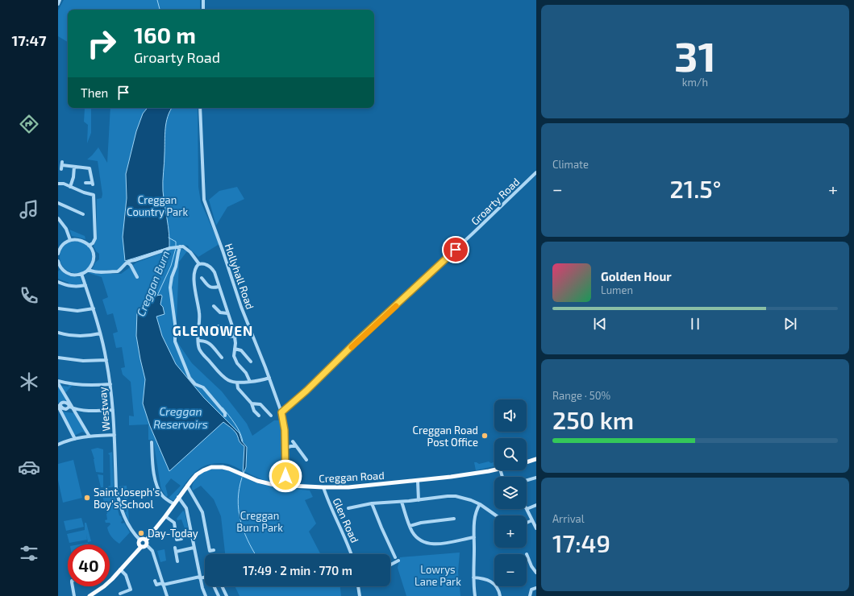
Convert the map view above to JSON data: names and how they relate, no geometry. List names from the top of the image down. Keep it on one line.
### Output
{"streets":{"main road":["Creggan Road"],"street":["Groarty Road","Hollyhall Road","Westway","Glen Road"]},"crossings":[["Groarty Road","Hollyhall Road"],["Hollyhall Road","Creggan Road"],["Westway","Creggan Road"],["Creggan Road","Glen Road"]],"districts":["GLENOWEN"],"water":["Creggan Burn","Creggan Reservoirs"],"parks":["Creggan Country Park","Creggan Burn Park","Lowrys Lane Park"],"places":["Creggan Road Post Office","Saint Joseph's Boy's School","Day-Today"],"page":{"tabs":"17:47","tile":[["31","km/h"],"Climate",["Range · 50%","250 km"],["Arrival","17:49"]],"turn":["160 m","Groarty Road"],"then":"Then","heat":["−","21.5°","+"],"song":["Golden Hour","Lumen"],"map_buttons":["+","−"],"limit":"40","trip":"17:49 · 2 min · 770 m"}}
